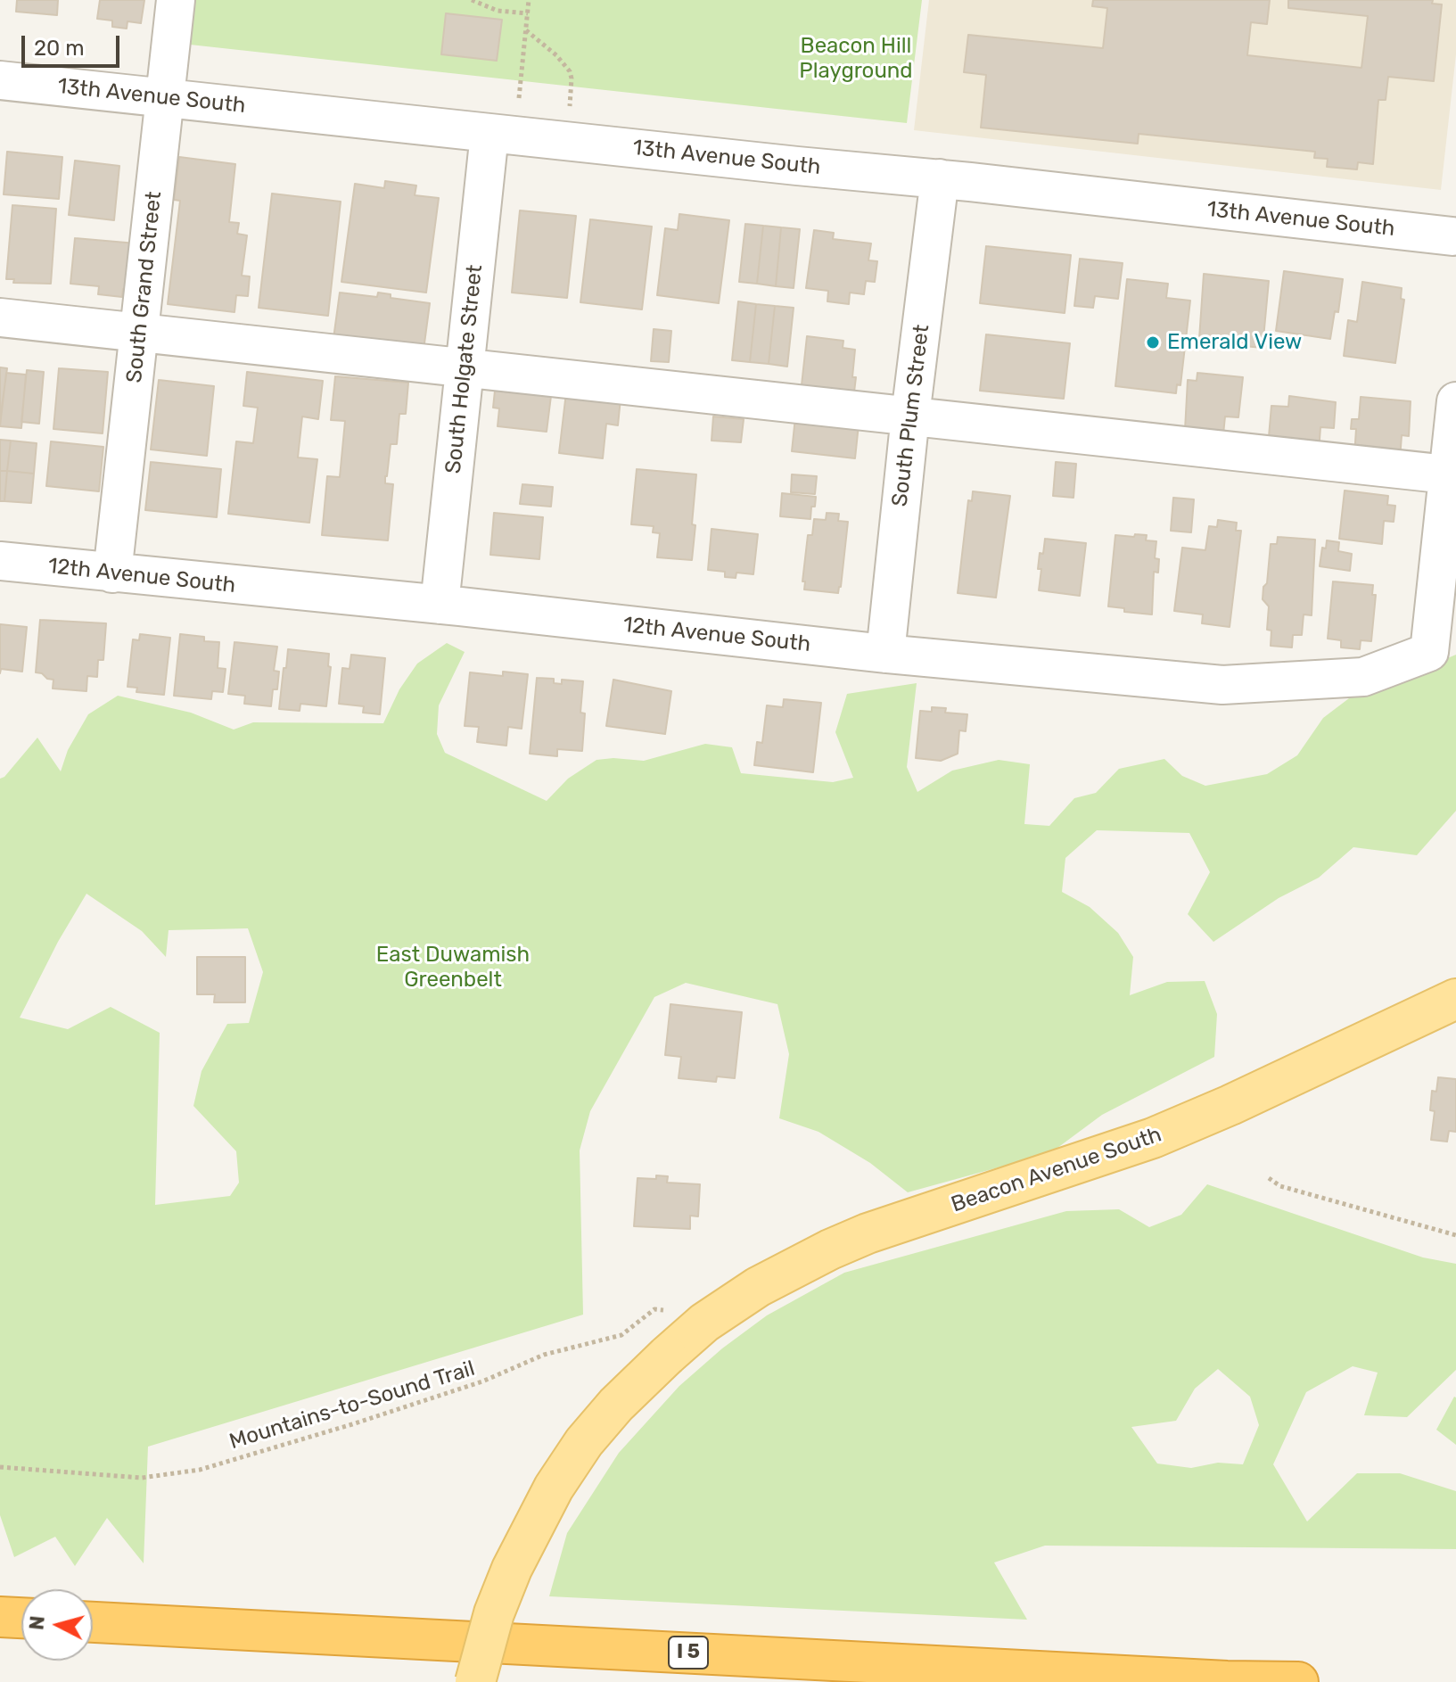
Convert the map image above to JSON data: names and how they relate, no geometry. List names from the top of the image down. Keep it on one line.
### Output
{"streets":{"highway":["I 5"],"main road":["Beacon Avenue South"],"street":["13th Avenue South","South Grand Street","South Holgate Street","South Plum Street","12th Avenue South"],"path":["Mountains-to-Sound Trail"]},"crossings":[["13th Avenue South","South Grand Street"],["13th Avenue South","South Holgate Street"],["13th Avenue South","South Plum Street"],["South Grand Street","12th Avenue South"],["South Holgate Street","12th Avenue South"],["South Plum Street","12th Avenue South"],["Beacon Avenue South","Mountains-to-Sound Trail"]],"parks":["Beacon Hill Playground","East Duwamish Greenbelt"],"places":["Emerald View"],"scale_bar":"20 m","north":"left"}
